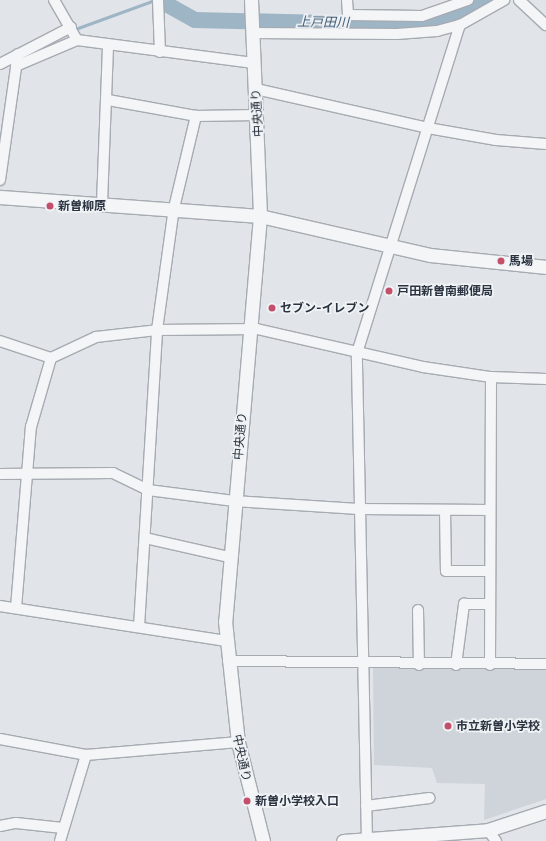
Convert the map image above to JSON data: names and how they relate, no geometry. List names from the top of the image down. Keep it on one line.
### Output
{"streets":{"street":["中央通り"]},"water":["上戸田川"],"places":["新曽柳原","馬場","戸田新曽南郵便局","セブン-イレブン","市立新曽小学校","新曽小学校入口"]}
